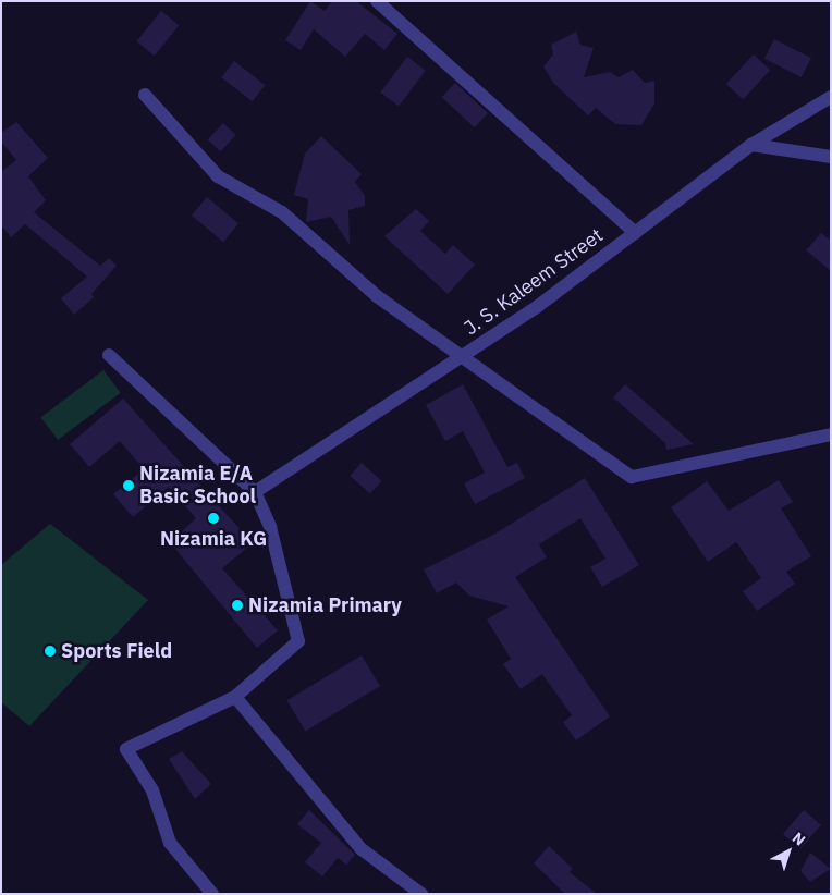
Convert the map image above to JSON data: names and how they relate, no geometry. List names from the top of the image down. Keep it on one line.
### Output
{"streets":{"street":["J. S. Kaleem Street"]},"places":["Nizamia E/A Basic School","Nizamia KG","Nizamia Primary","Sports Field"],"north":"top right"}
